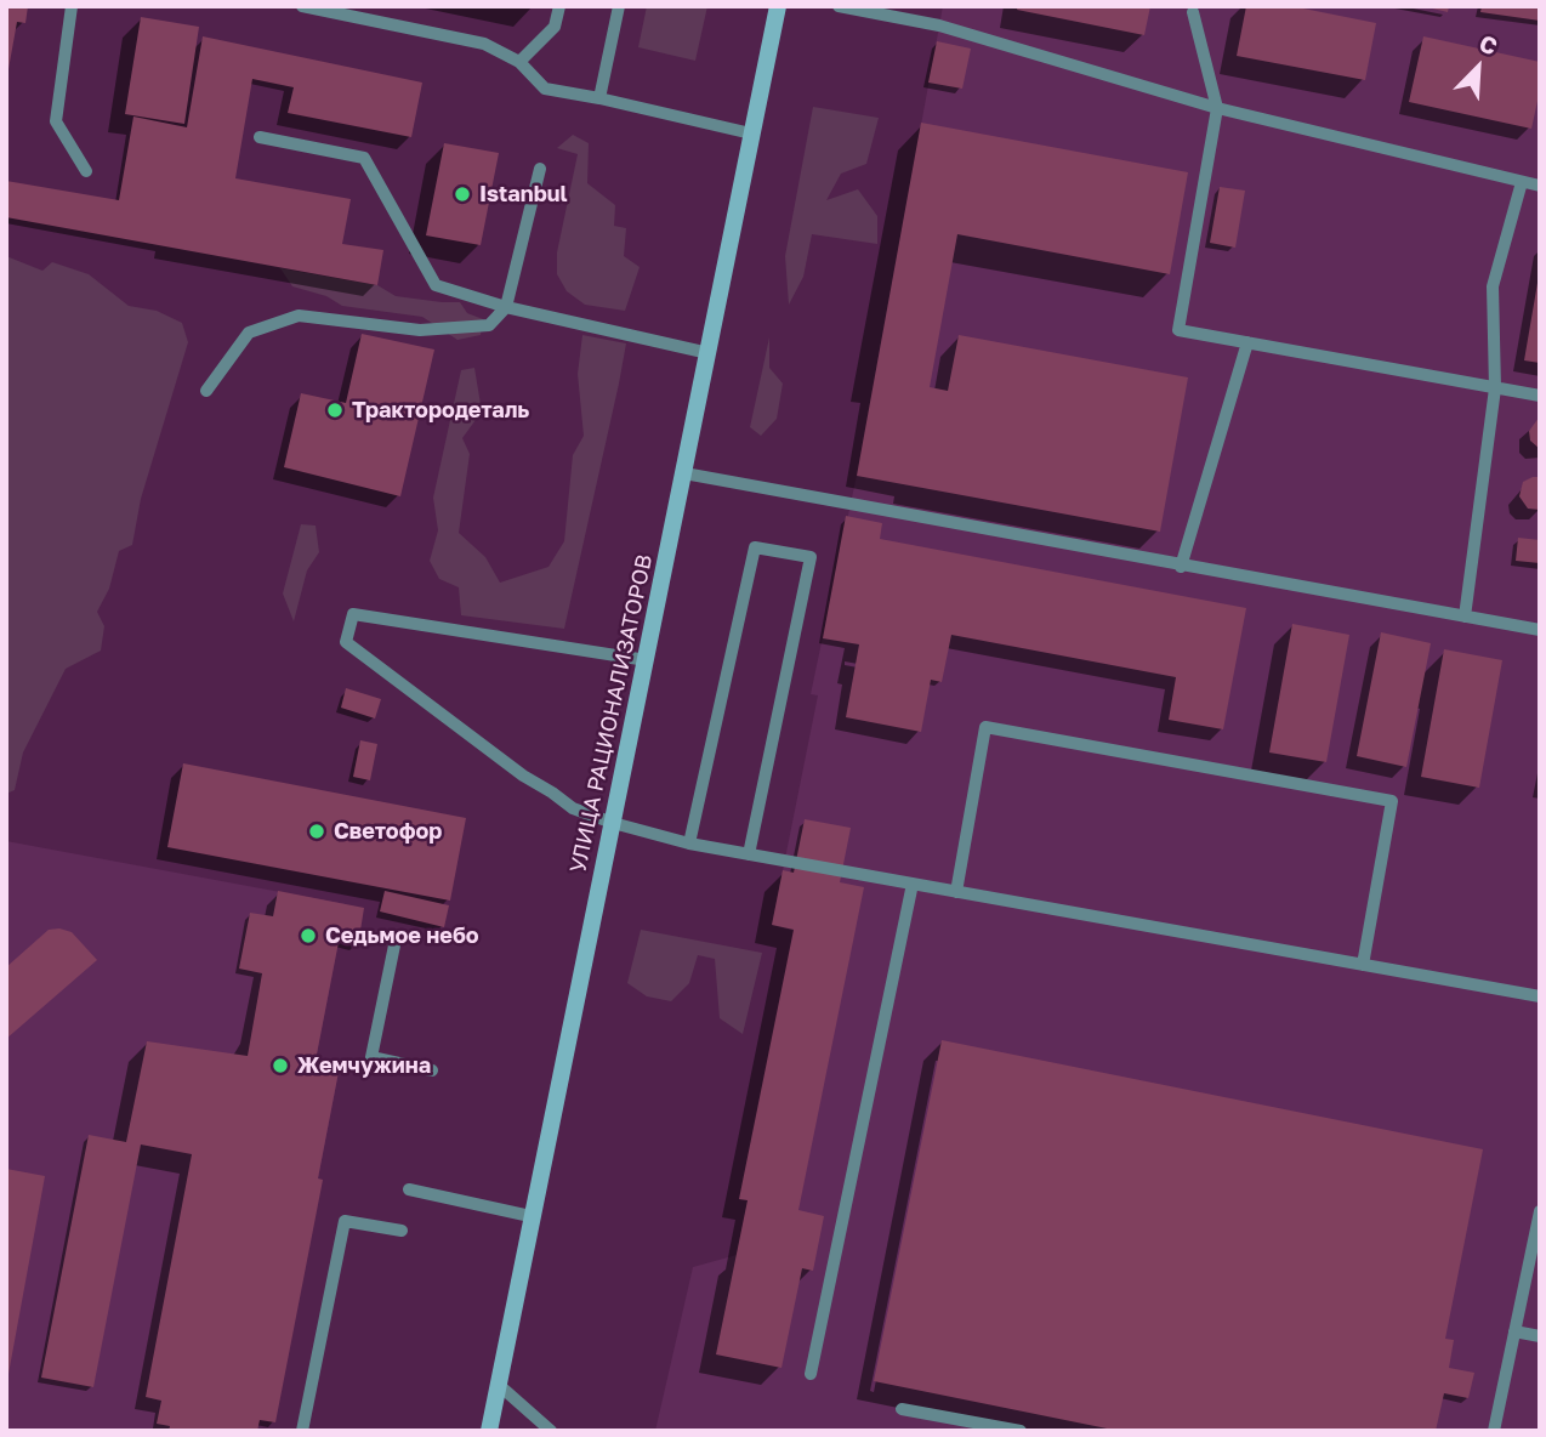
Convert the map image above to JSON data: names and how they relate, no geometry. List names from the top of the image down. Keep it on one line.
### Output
{"streets":{"main road":["УЛИЦА РАЦИОНАЛИЗАТОРОВ"]},"places":["Istanbul","Трактородеталь","Светофор","Седьмое небо","Жемчужина"],"north":"top right"}
